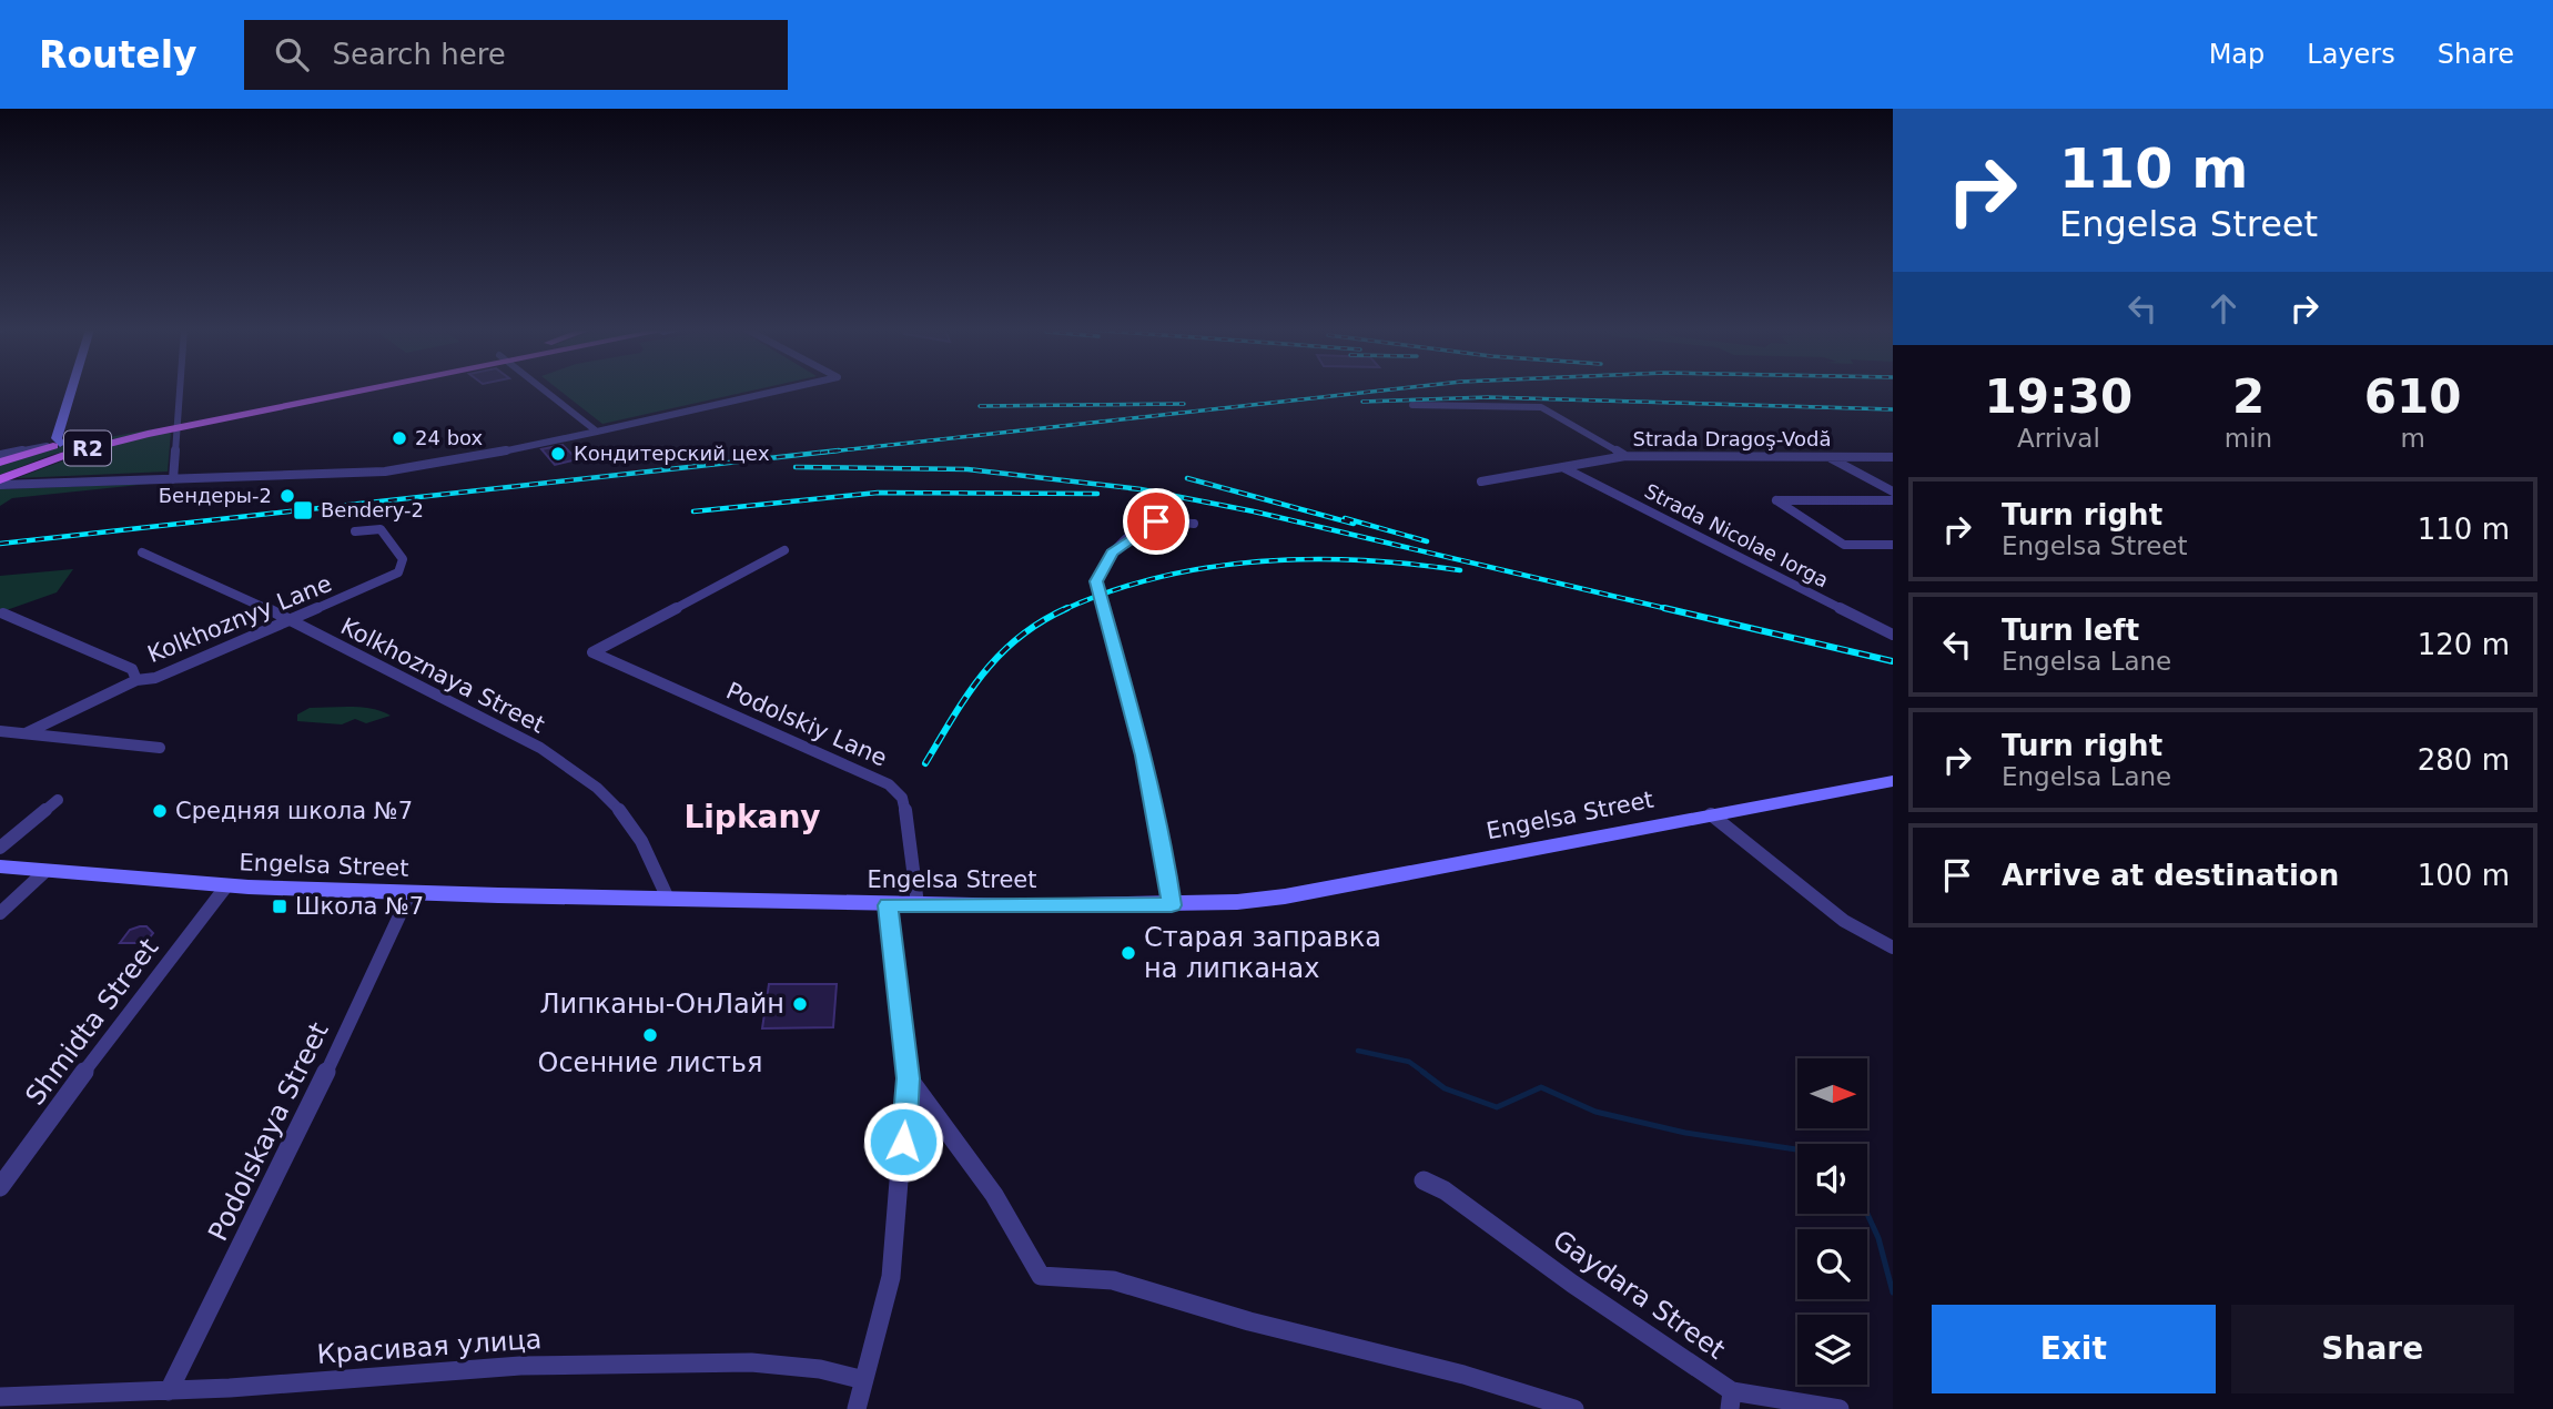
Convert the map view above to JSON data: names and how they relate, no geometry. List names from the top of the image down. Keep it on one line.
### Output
{"streets":{"main road":["R2"],"street":["Strada Dragoş-Vodă","Strada Nicolae Iorga","Kolkhoznyy Lane","Kolkhoznaya Street","Podolskiy Lane","Engelsa Street","Shmidta Street","Podolskaya Street","Gaydara Street","Красивая улица"]},"crossings":[["Strada Dragoş-Vodă","Strada Nicolae Iorga"],["Kolkhoznyy Lane","Kolkhoznaya Street"],["Kolkhoznaya Street","Engelsa Street"],["Podolskiy Lane","Engelsa Street"],["Engelsa Street","Shmidta Street"],["Engelsa Street","Podolskaya Street"],["Podolskaya Street","Красивая улица"]],"districts":["Lipkany"],"places":{"other":["24 box","Кондитерский цех","Бендеры-2","Средняя школа №7","Старая заправка на липканах","Липканы-ОнЛайн","Осенние листья"],"transit":["Bendery-2","Школа №7"]},"north":"right","page":{"header":"Routely","search":"Search here","nav":["Map","Layers","Share"],"turn":["110 m","Engelsa Street"],"eta":["19:30","Arrival","2","min","610","m"],"list":[{"name":"Turn right","note":"Engelsa Street","value":"110 m"},{"name":"Turn left","note":"Engelsa Lane","value":"120 m"},{"name":"Turn right","note":"Engelsa Lane","value":"280 m"},{"name":"Arrive at destination","value":"100 m"}],"buttons":["Exit","Share"]}}
